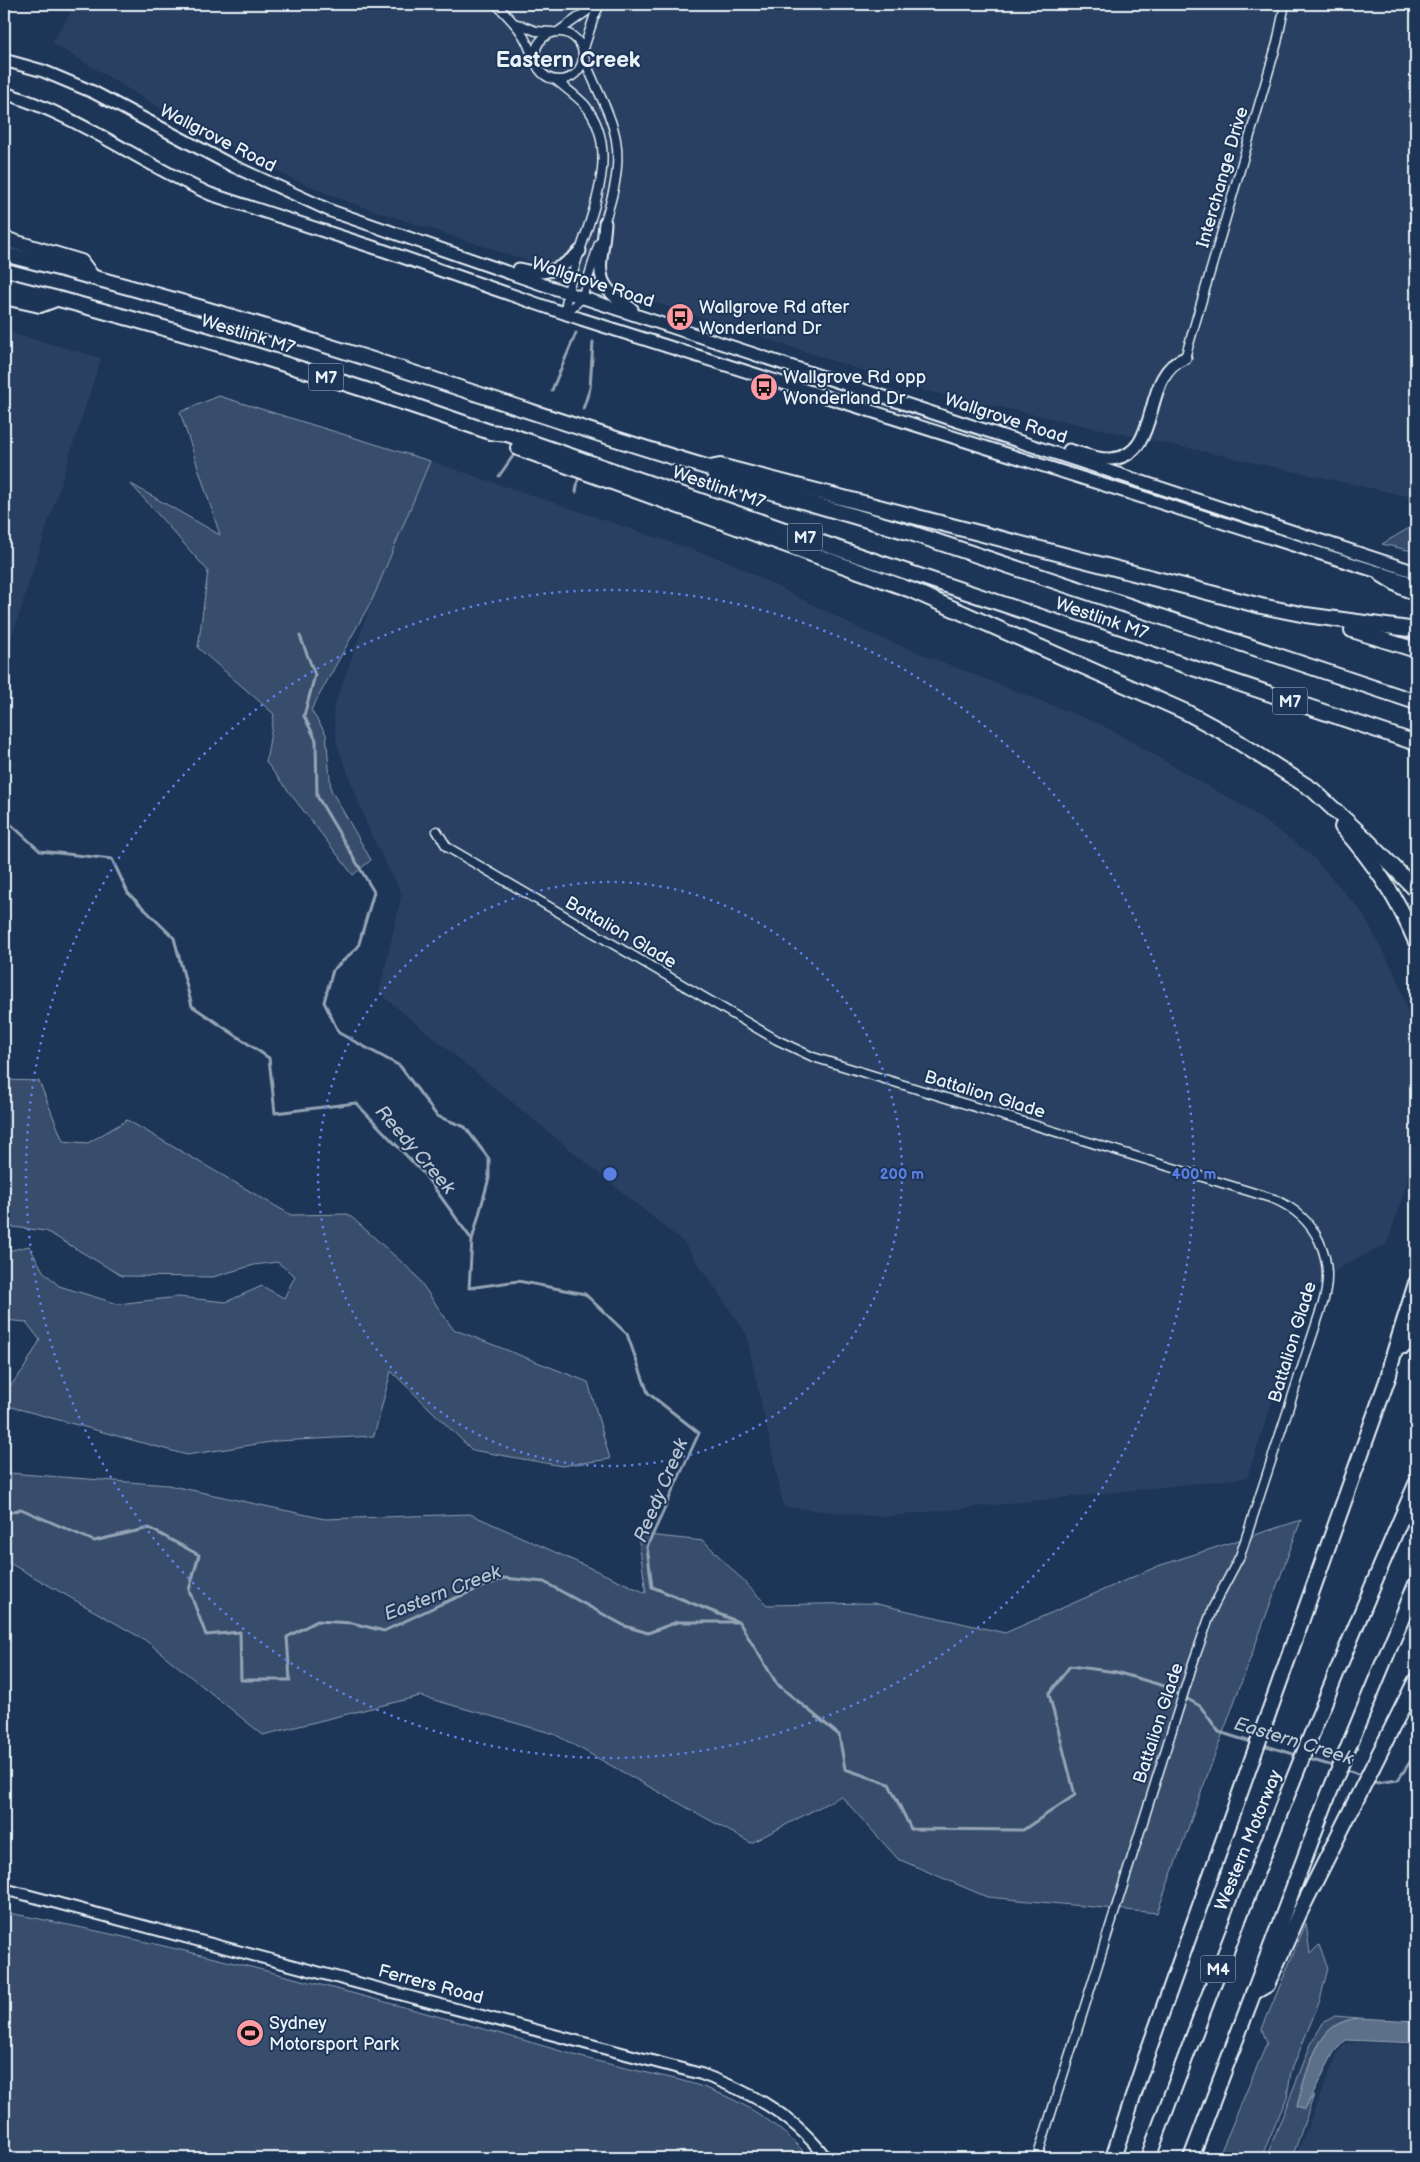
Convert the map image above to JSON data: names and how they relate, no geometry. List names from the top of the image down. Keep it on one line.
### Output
{"streets":{"highway":["Westlink M7","M7","Western Motorway","M4"],"main road":["Wallgrove Road"],"street":["Interchange Drive","Battalion Glade","Ferrers Road"]},"crossings":[["Westlink M7","M7"]],"districts":["Eastern Creek"],"water":["Reedy Creek","Eastern Creek"],"places":{"bus stop":["Wallgrove Rd after Wonderland Dr","Wallgrove Rd opp Wonderland Dr"],"sports":["Sydney Motorsport Park"]},"rings":["200 m","400 m"]}
